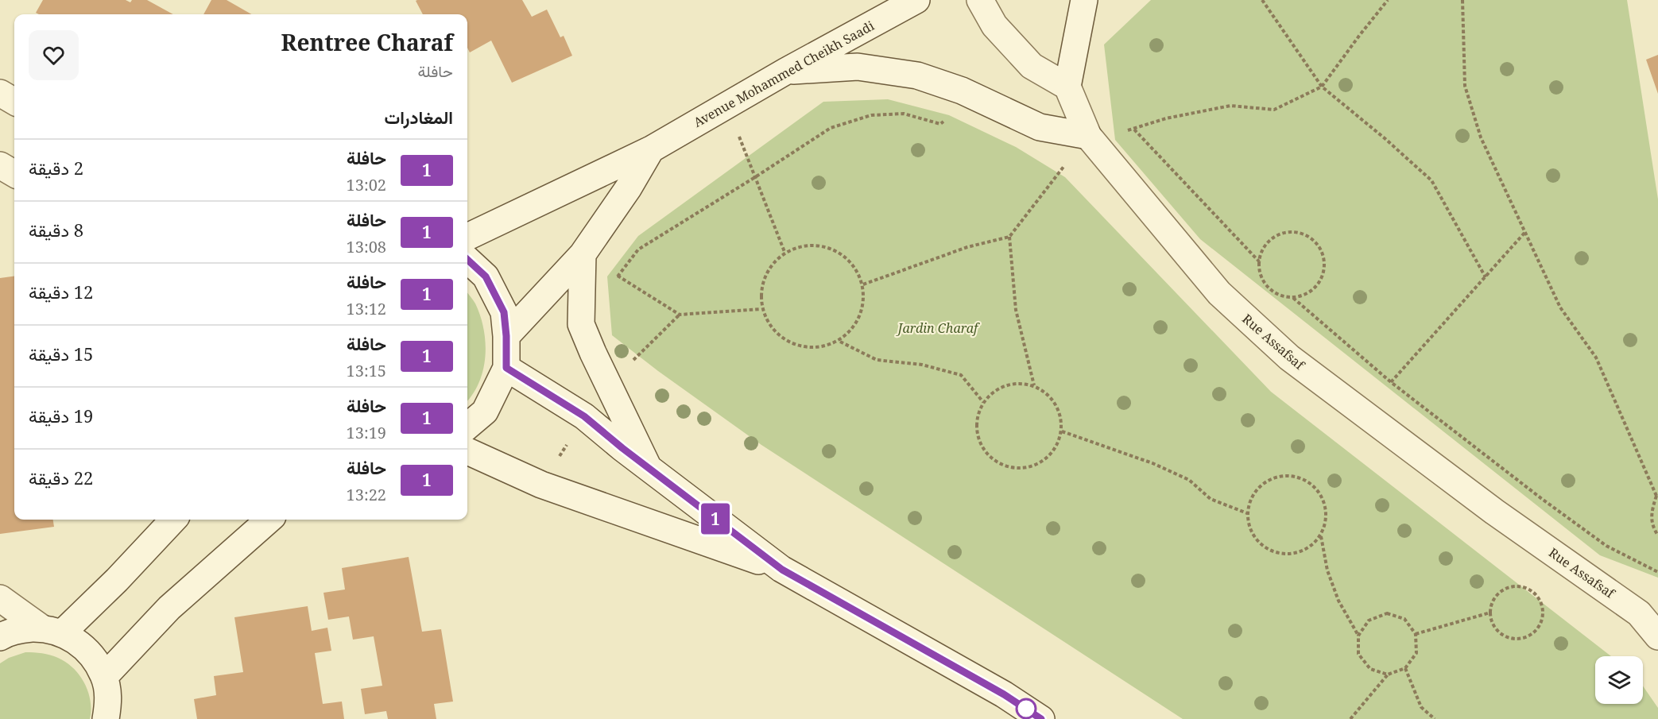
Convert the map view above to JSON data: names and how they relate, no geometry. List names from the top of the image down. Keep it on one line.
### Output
{"streets":{"main road":["Avenue Mohammed Cheikh Saadi","Rue Assafsaf"]},"parks":["Jardin Charaf"],"lines":["bus line 1"],"page":{"on_map":"1","heading":[["Rentree Charaf","حافلة"],"المغادرات"],"list":[{"mark":"1","name":"حافلة","note":"13:02","value":"2 دقيقة"},{"mark":"1","name":"حافلة","note":"13:08","value":"8 دقيقة"},{"mark":"1","name":"حافلة","note":"13:12","value":"12 دقيقة"},{"mark":"1","name":"حافلة","note":"13:15","value":"15 دقيقة"},{"mark":"1","name":"حافلة","note":"13:19","value":"19 دقيقة"},{"mark":"1","name":"حافلة","note":"13:22","value":"22 دقيقة"}]}}
